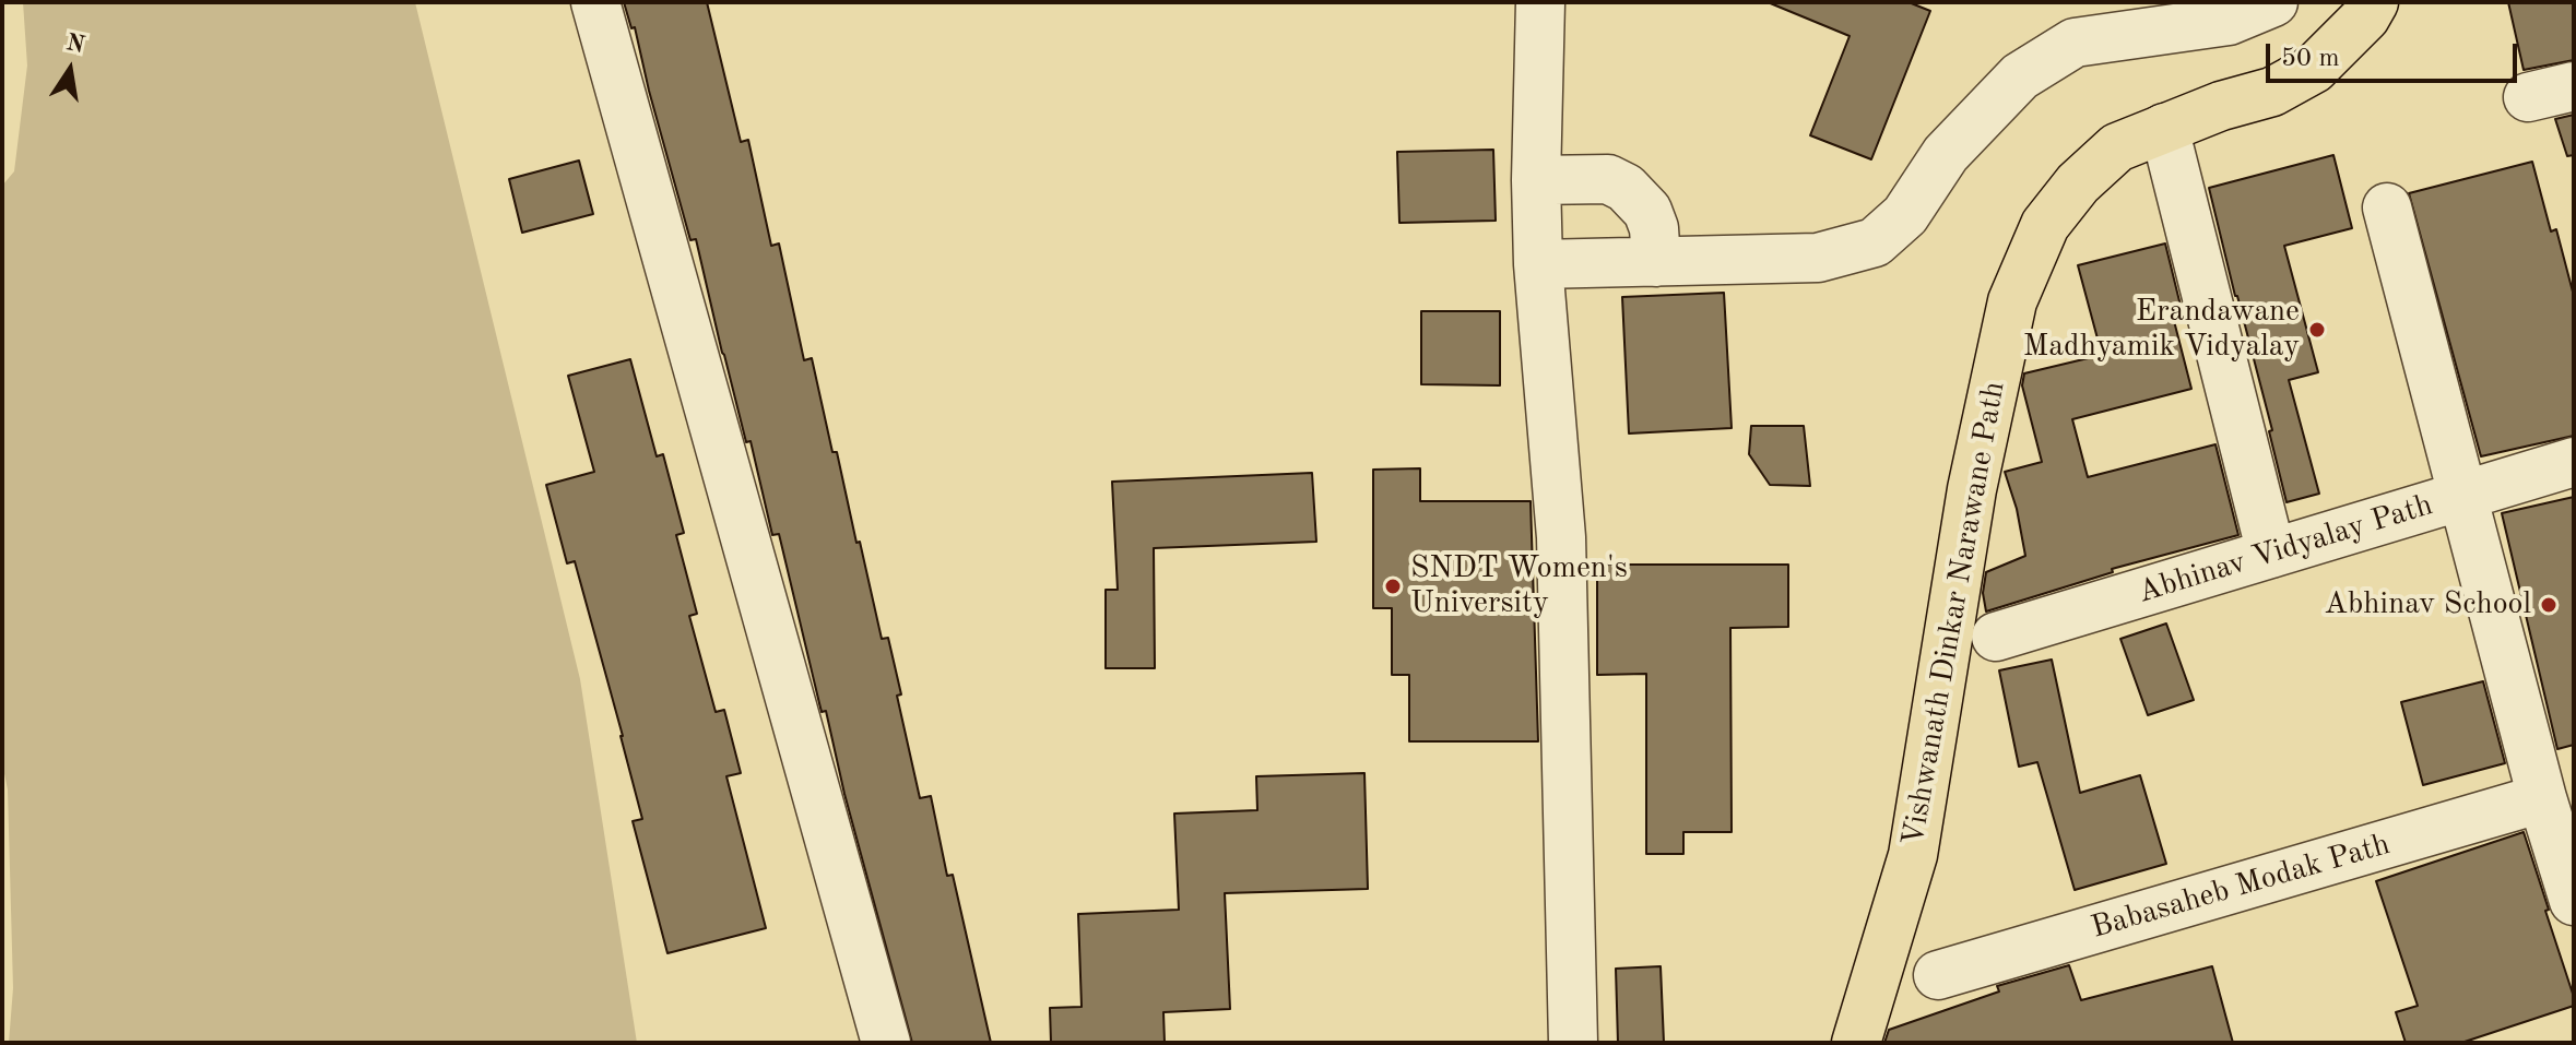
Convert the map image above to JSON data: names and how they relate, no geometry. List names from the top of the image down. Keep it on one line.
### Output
{"streets":{"main road":["Vishwanath Dinkar Narawane Path"],"street":["Abhinav Vidyalay Path","Babasaheb Modak Path"]},"places":["Erandawane Madhyamik Vidyalay","SNDT Women's University","Abhinav School"],"scale_bar":"50 m","north":"top"}
